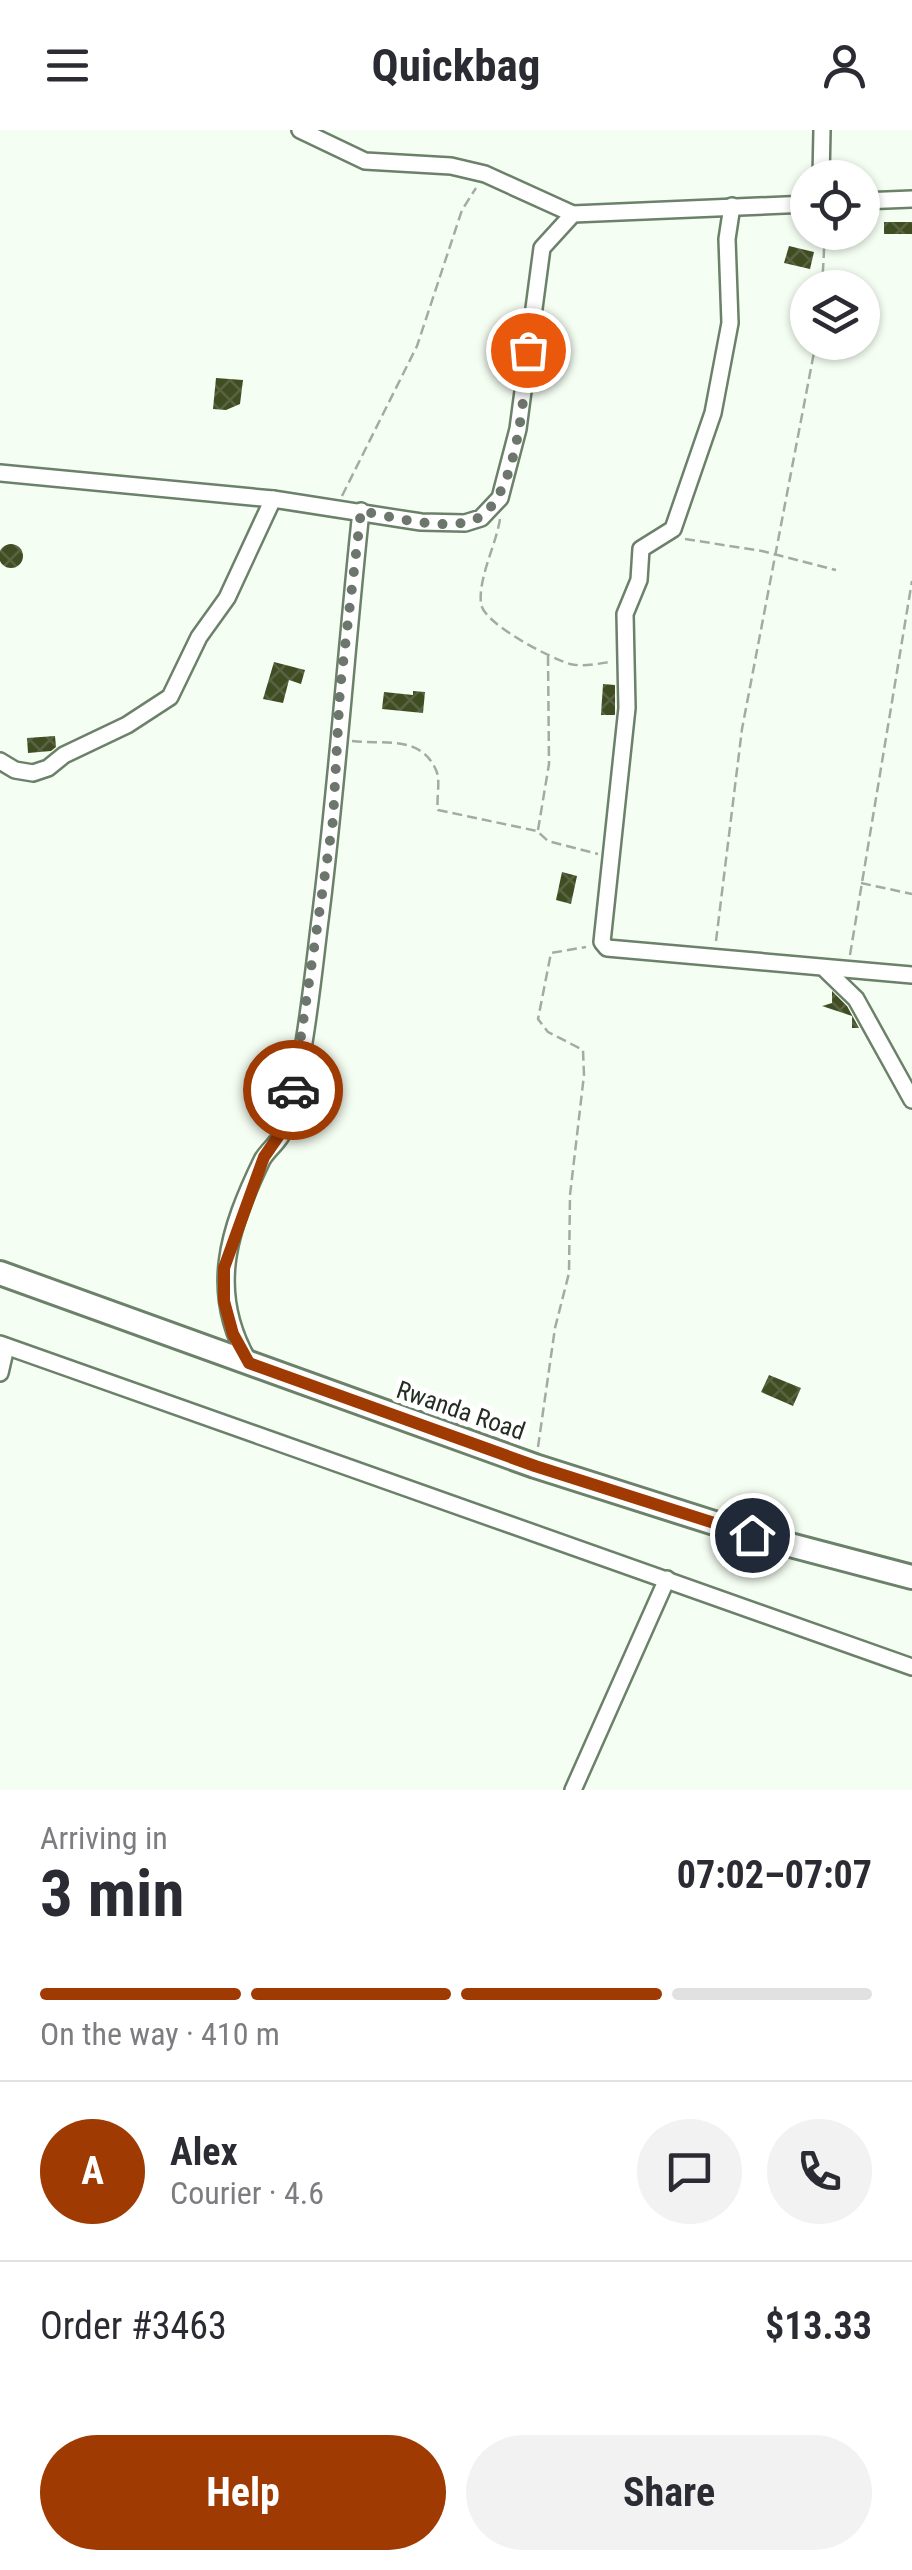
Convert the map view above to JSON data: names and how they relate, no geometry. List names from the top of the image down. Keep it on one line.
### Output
{"streets":{"highway":["Rwanda Road"]},"page":{"header":"Quickbag","heading":["3 min","Arriving in","07:02–07:07"],"panel":["Alex","Courier · 4.6","Order #3463","$13.33"],"bar":"On the way · 410 m","round":"A","buttons":["Help","Share"]}}
